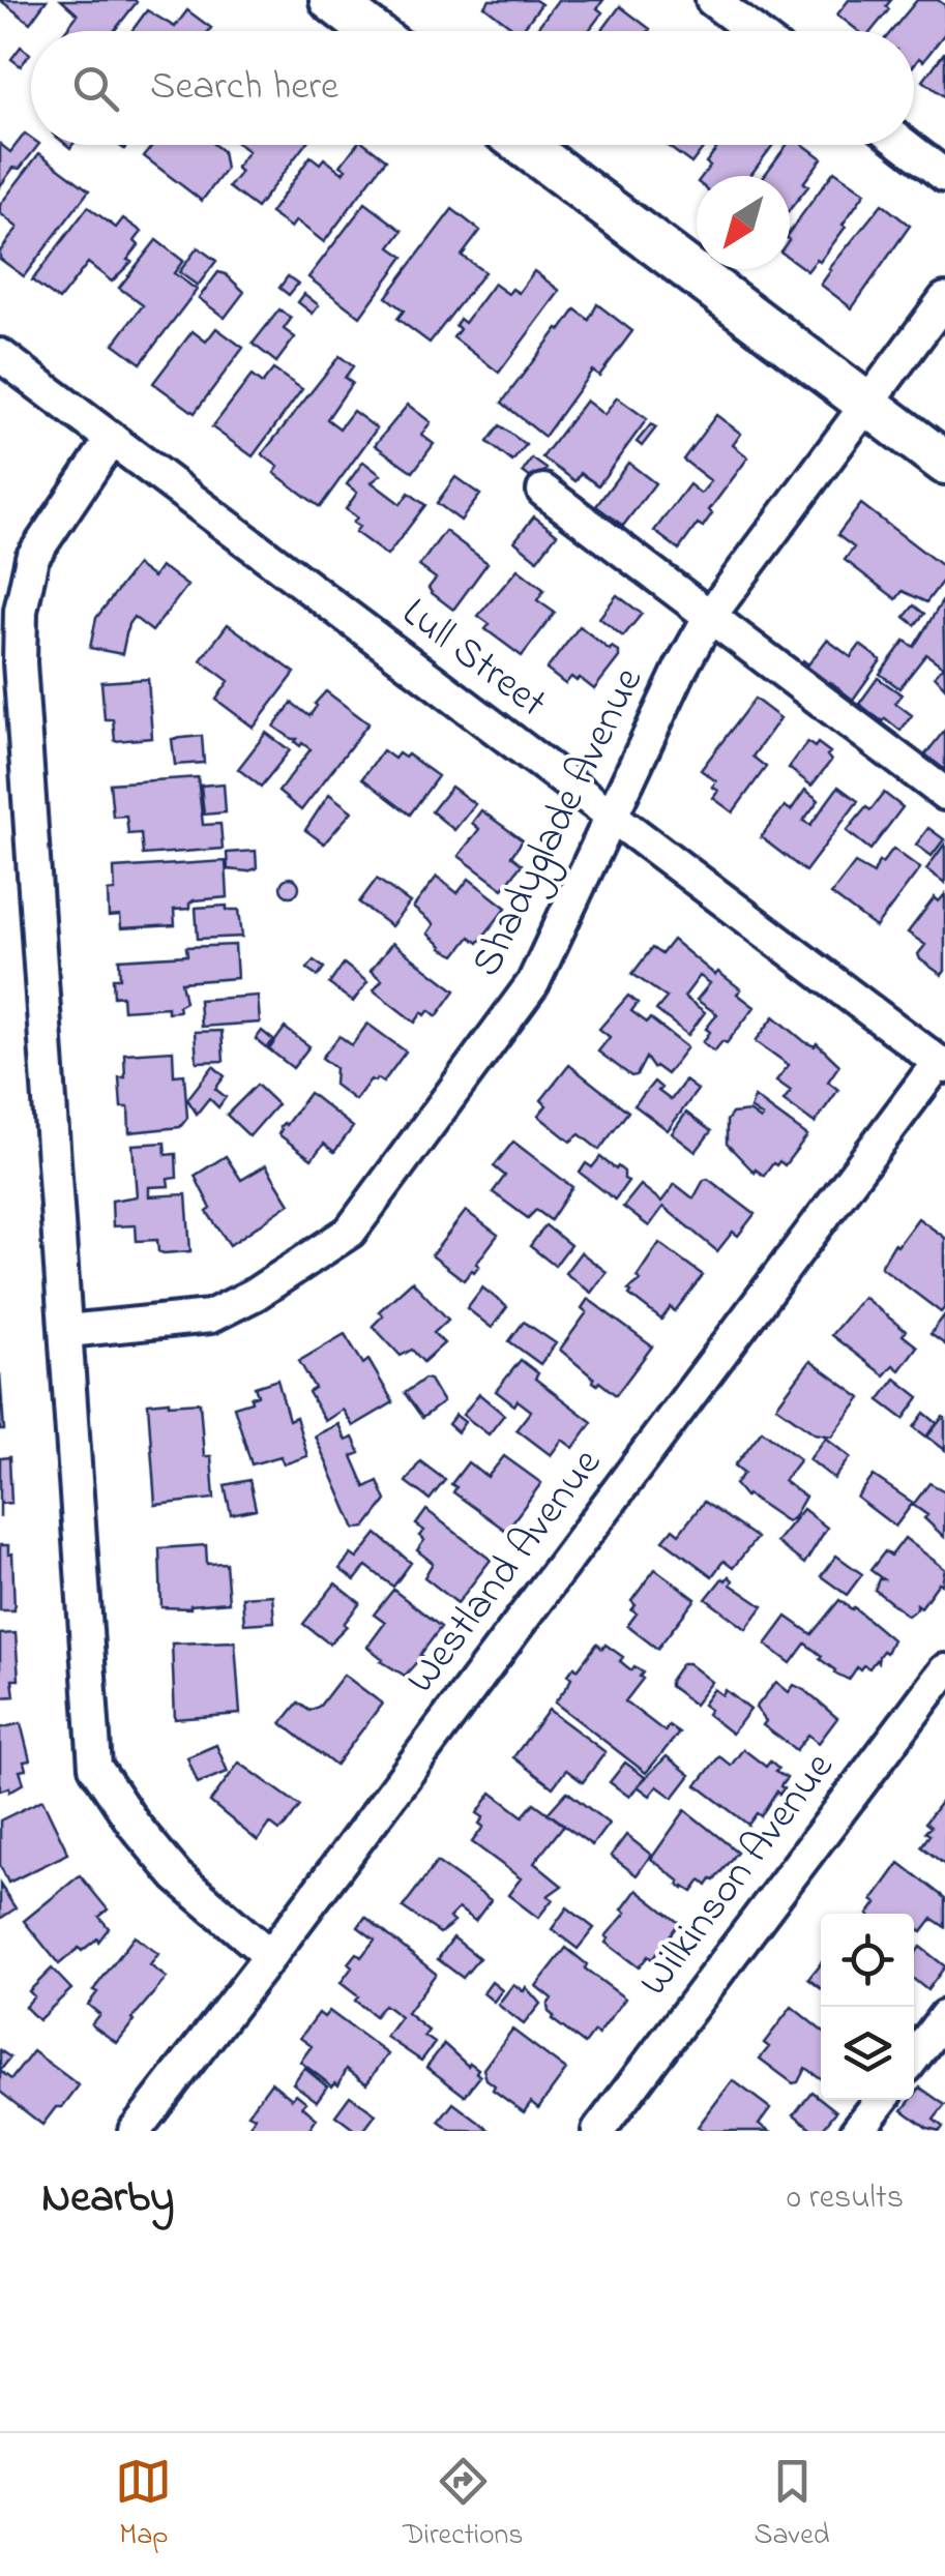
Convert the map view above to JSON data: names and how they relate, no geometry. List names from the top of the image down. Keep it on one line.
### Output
{"streets":{"street":["Lull Street","Shadyglade Avenue","Westland Avenue","Wilkinson Avenue"]},"crossings":[["Lull Street","Shadyglade Avenue"],["Lull Street","Westland Avenue"]],"north":"bottom left","page":{"search":"Search here","heading":["Nearby","0 results"],"nav":["Map","Directions","Saved"]}}
